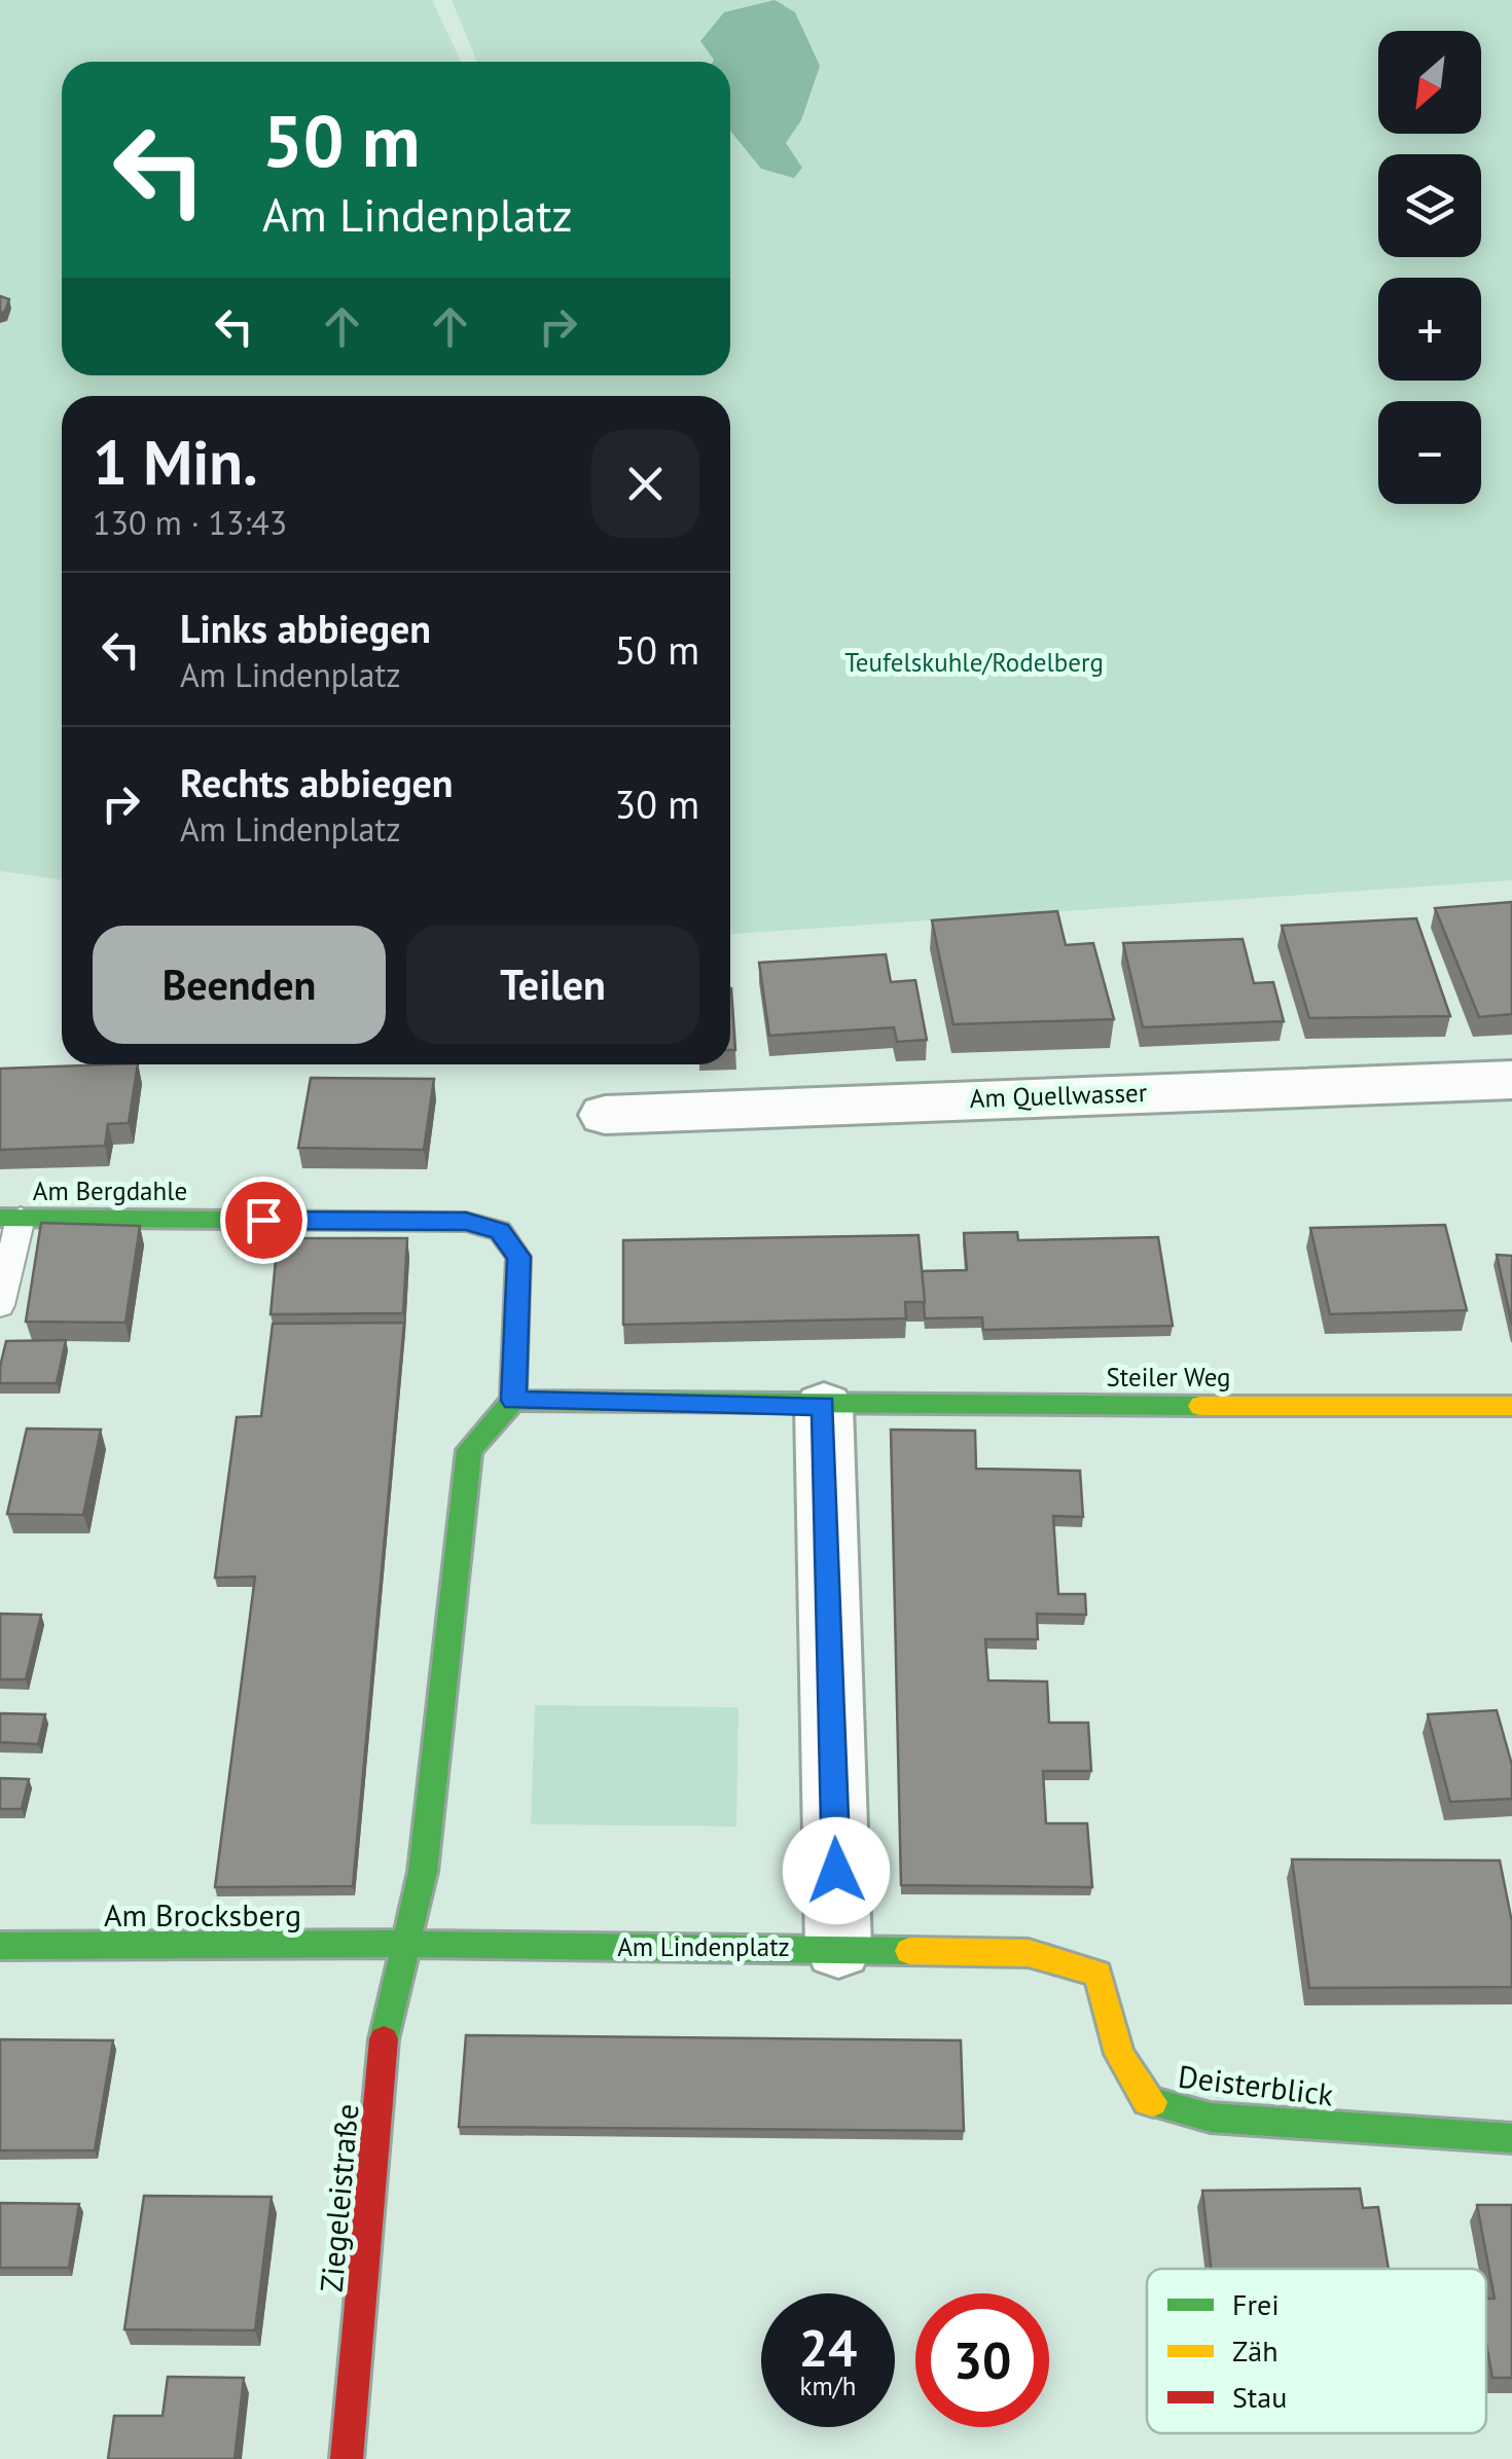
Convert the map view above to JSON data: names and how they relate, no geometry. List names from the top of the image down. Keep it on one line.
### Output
{"streets":{"street":["Am Quellwasser","Am Bergdahle","Steiler Weg","Am Brocksberg","Am Lindenplatz","Deisterblick","Ziegeleistraße"]},"crossings":[["Am Brocksberg","Am Lindenplatz"],["Am Brocksberg","Ziegeleistraße"],["Am Lindenplatz","Deisterblick"],["Am Lindenplatz","Ziegeleistraße"]],"parks":["Teufelskuhle/Rodelberg"],"legend":["Frei","Zäh","Stau"],"north":"bottom left","page":{"map_buttons":["+","−"],"turn":["50 m","Am Lindenplatz"],"heading":["1 Min.","130 m · 13:43"],"list":[{"name":"Links abbiegen","note":"Am Lindenplatz","value":"50 m"},{"name":"Rechts abbiegen","note":"Am Lindenplatz","value":"30 m"}],"buttons":["Beenden","Teilen"],"speed":"24 km/h","limit":"30"}}
